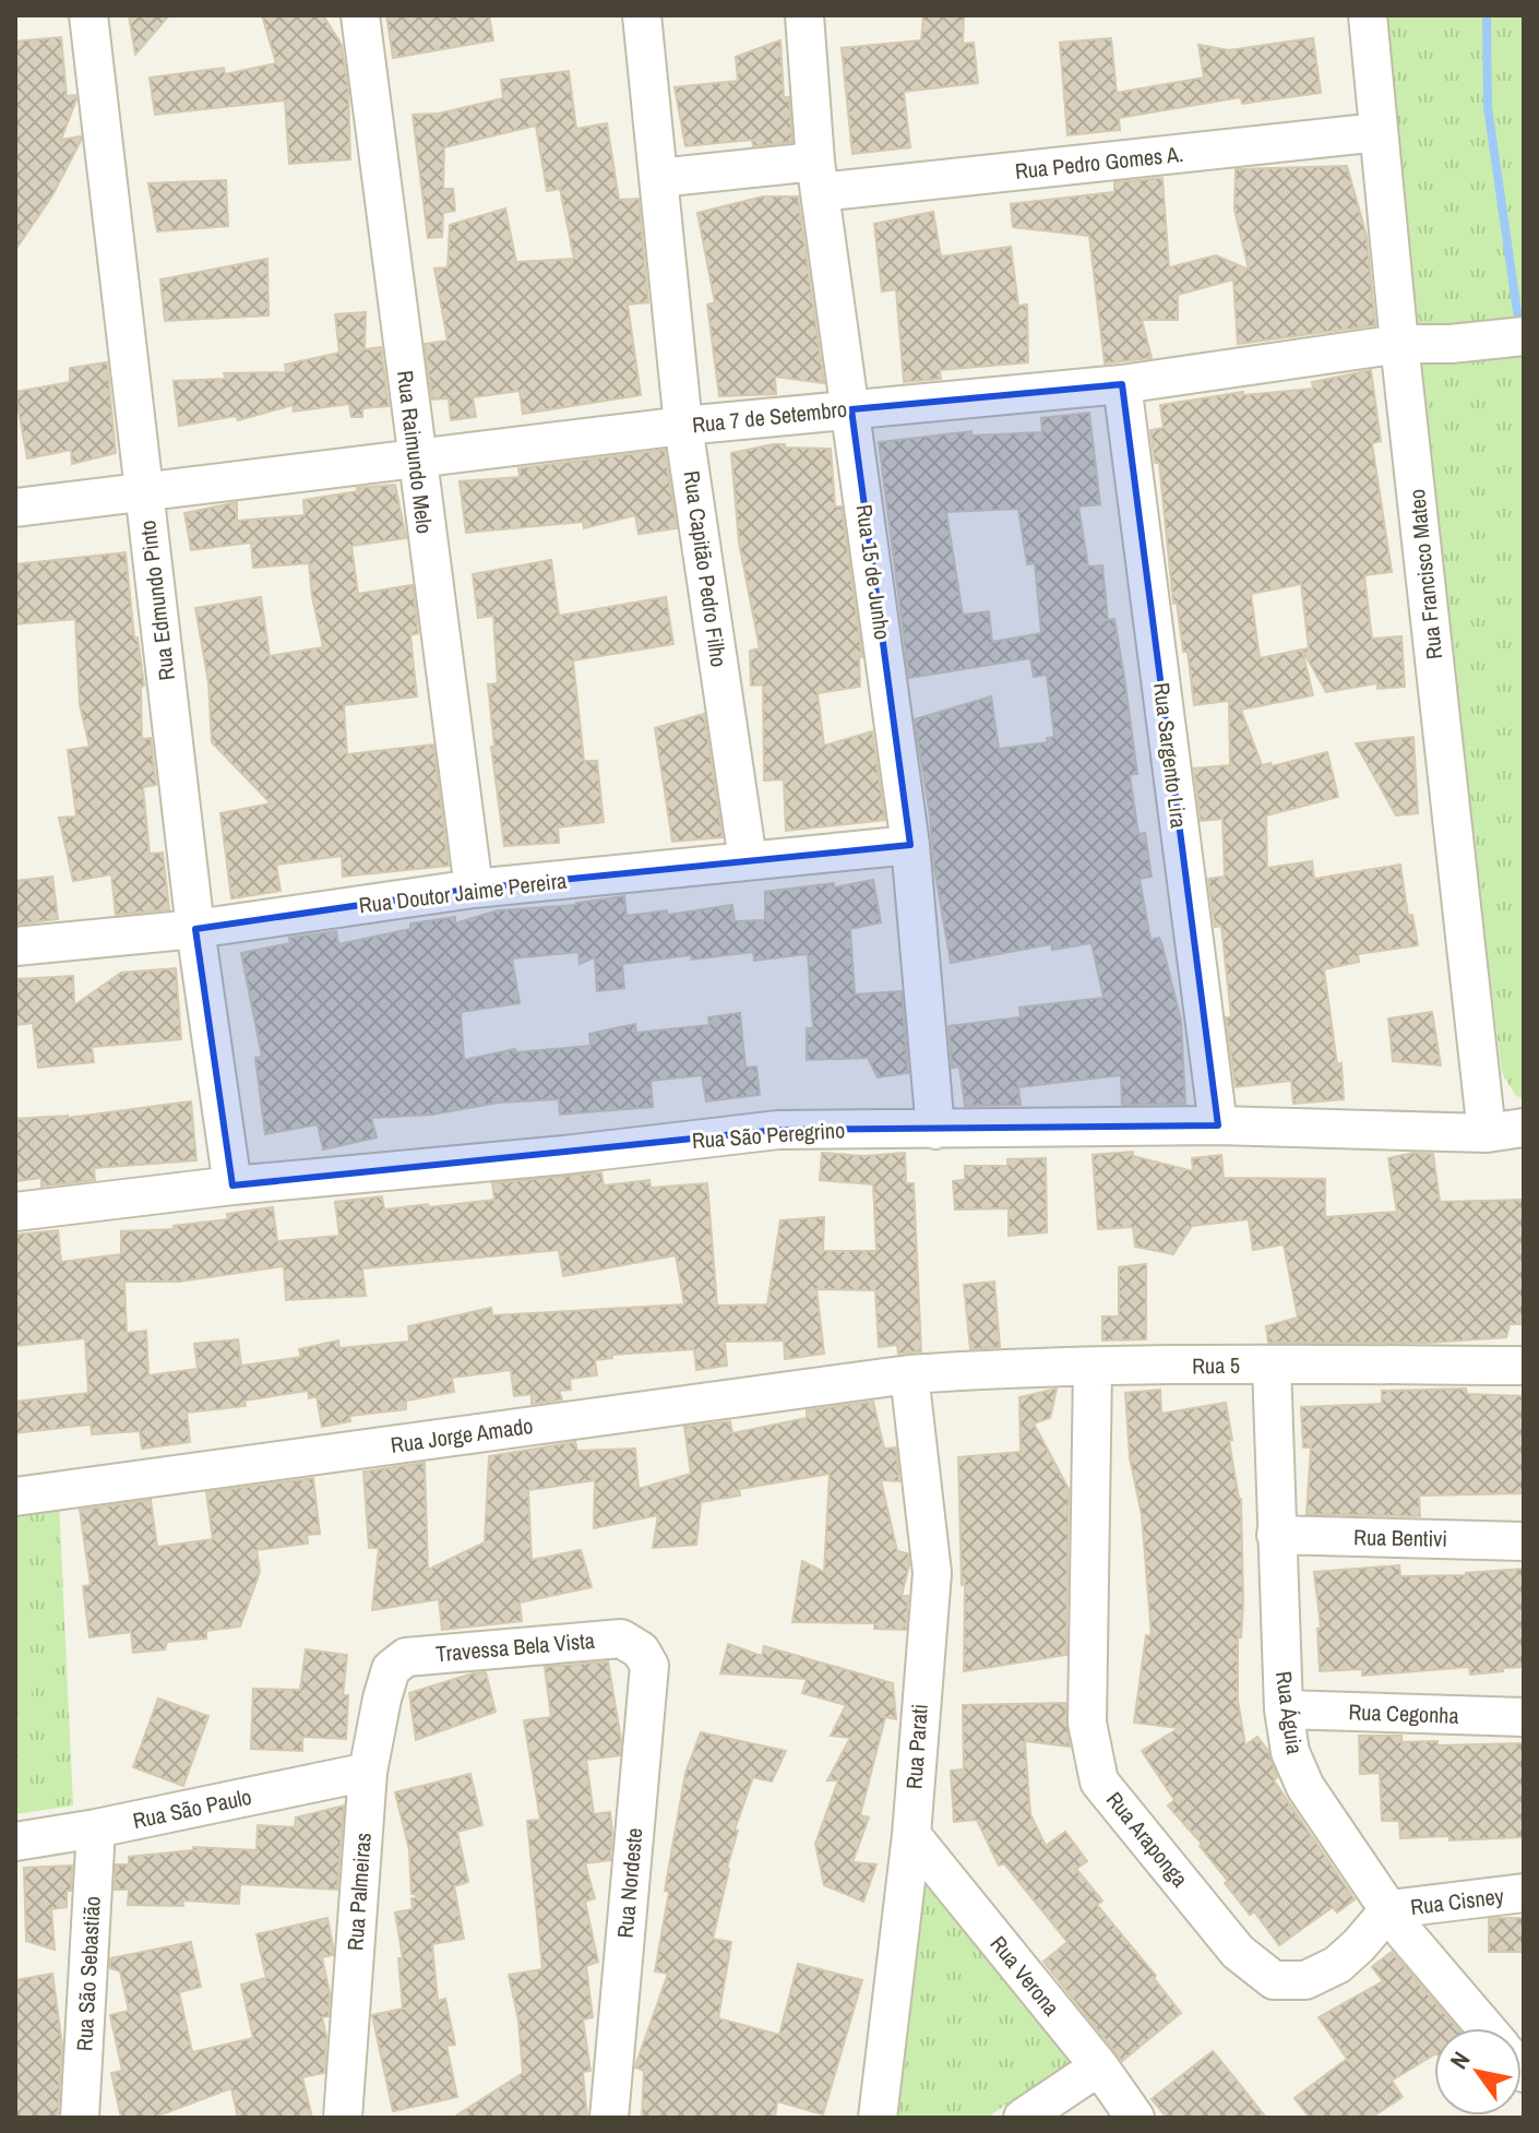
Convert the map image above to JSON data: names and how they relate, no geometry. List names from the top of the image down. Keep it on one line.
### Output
{"streets":{"street":["Rua Pedro Gomes A.","Rua 7 de Setembro","Rua Raimundo Melo","Rua Capitão Pedro Filho","Rua 15 de Junho","Rua Francisco Mateo","Rua Edmundo Pinto","Rua Sargento Lira","Rua Doutor Jaime Pereira","Rua São Peregrino","Rua 5","Rua Jorge Amado","Rua Bentivi","Travessa Bela Vista","Rua Águia","Rua Cegonha","Rua Parati","Rua São Paulo","Rua Araponga","Rua Nordeste","Rua Palmeiras","Rua Cisney","Rua São Sebastião","Rua Verona"]},"crossings":[["Rua Pedro Gomes A.","Rua Capitão Pedro Filho"],["Rua Pedro Gomes A.","Rua 15 de Junho"],["Rua Pedro Gomes A.","Rua Francisco Mateo"],["Rua 7 de Setembro","Rua Raimundo Melo"],["Rua 7 de Setembro","Rua Capitão Pedro Filho"],["Rua 7 de Setembro","Rua 15 de Junho"],["Rua 7 de Setembro","Rua Francisco Mateo"],["Rua 7 de Setembro","Rua Edmundo Pinto"],["Rua 7 de Setembro","Rua Sargento Lira"],["Rua Raimundo Melo","Rua Doutor Jaime Pereira"],["Rua Capitão Pedro Filho","Rua Doutor Jaime Pereira"],["Rua 15 de Junho","Rua Doutor Jaime Pereira"],["Rua 15 de Junho","Rua São Peregrino"],["Rua Francisco Mateo","Rua São Peregrino"],["Rua Edmundo Pinto","Rua Doutor Jaime Pereira"],["Rua Edmundo Pinto","Rua São Peregrino"],["Rua Sargento Lira","Rua São Peregrino"],["Rua 5","Rua Jorge Amado"],["Rua 5","Rua Águia"],["Rua 5","Rua Parati"],["Rua 5","Rua Araponga"],["Rua Jorge Amado","Rua Parati"],["Rua Bentivi","Rua Águia"],["Travessa Bela Vista","Rua Nordeste"],["Travessa Bela Vista","Rua Palmeiras"],["Rua Águia","Rua Cegonha"],["Rua Águia","Rua Araponga"],["Rua Águia","Rua Cisney"],["Rua Parati","Rua Verona"],["Rua São Paulo","Rua Palmeiras"],["Rua São Paulo","Rua São Sebastião"],["Rua Araponga","Rua Cisney"]],"north":"top left"}
